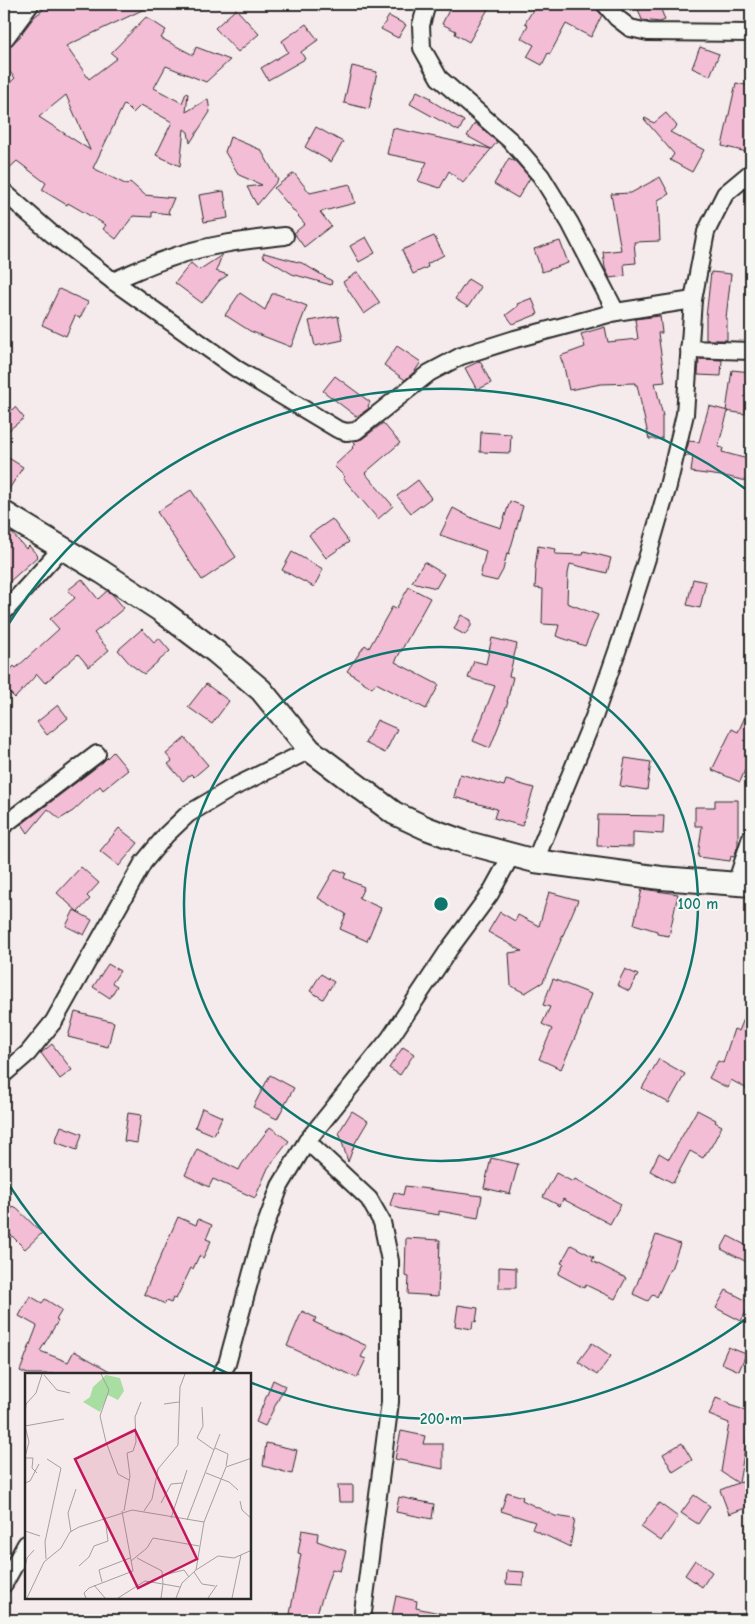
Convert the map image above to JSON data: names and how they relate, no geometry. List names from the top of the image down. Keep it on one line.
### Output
{"rings":["100 m","200 m"]}
